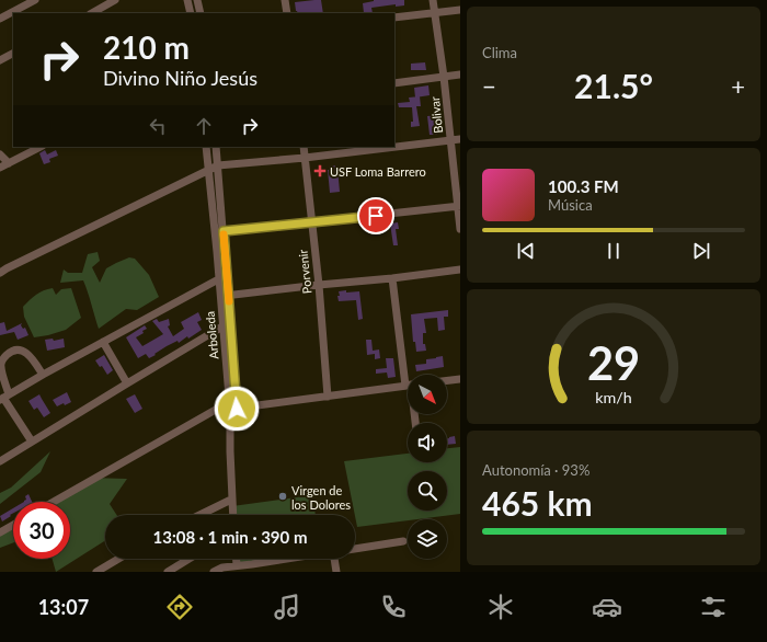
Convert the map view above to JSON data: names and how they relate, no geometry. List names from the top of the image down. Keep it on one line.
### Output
{"streets":{"street":["Bolivar","Porvenir","Arboleda"]},"places":{"health":["USF Loma Barrero"],"other":["Virgen de los Dolores"]},"north":"bottom right","page":{"tile":["Clima",["Autonomía · 93%","465 km"]],"turn":["210 m","Divino Niño Jesús"],"heat":["−","21.5°","+"],"song":["100.3 FM","Música"],"limit":"30","trip":"13:08 · 1 min · 390 m","tabs":"13:07","gauge":["29","km/h"]}}
